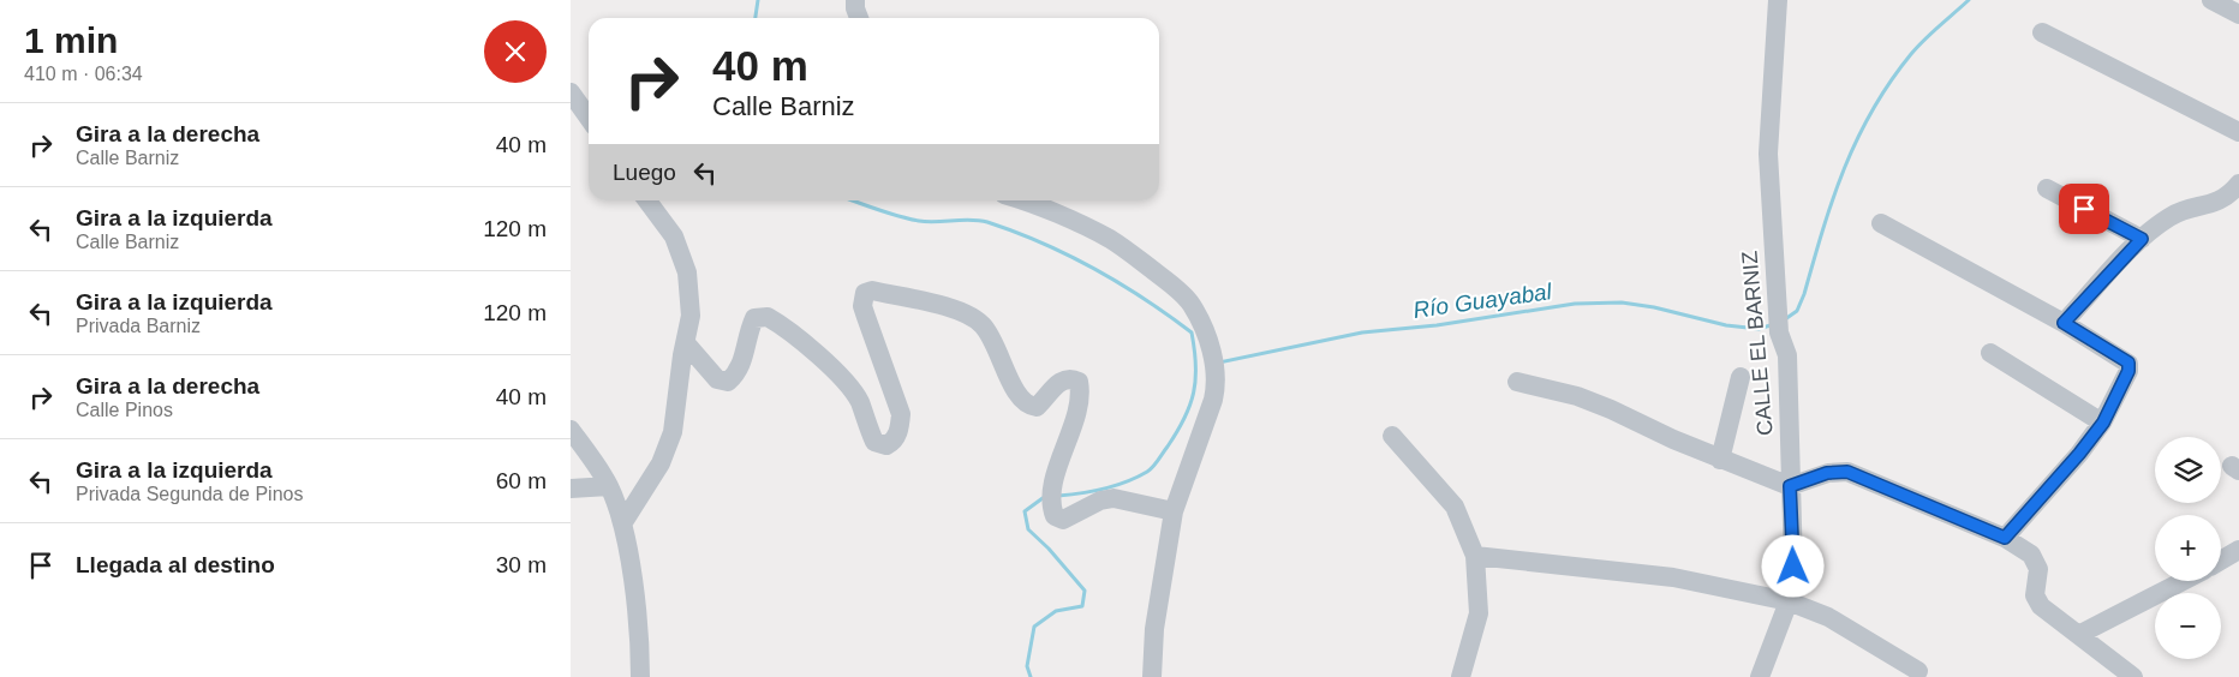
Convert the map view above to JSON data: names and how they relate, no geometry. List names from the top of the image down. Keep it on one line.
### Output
{"streets":{"street":["CALLE EL BARNIZ"]},"water":["Río Guayabal"],"page":{"heading":["1 min","410 m · 06:34"],"turn":["40 m","Calle Barniz"],"list":[{"name":"Gira a la derecha","note":"Calle Barniz","value":"40 m"},{"name":"Gira a la izquierda","note":"Calle Barniz","value":"120 m"},{"name":"Gira a la izquierda","note":"Privada Barniz","value":"120 m"},{"name":"Gira a la derecha","note":"Calle Pinos","value":"40 m"},{"name":"Gira a la izquierda","note":"Privada Segunda de Pinos","value":"60 m"},{"name":"Llegada al destino","value":"30 m"}],"then":"Luego","map_buttons":["+","−"]}}
